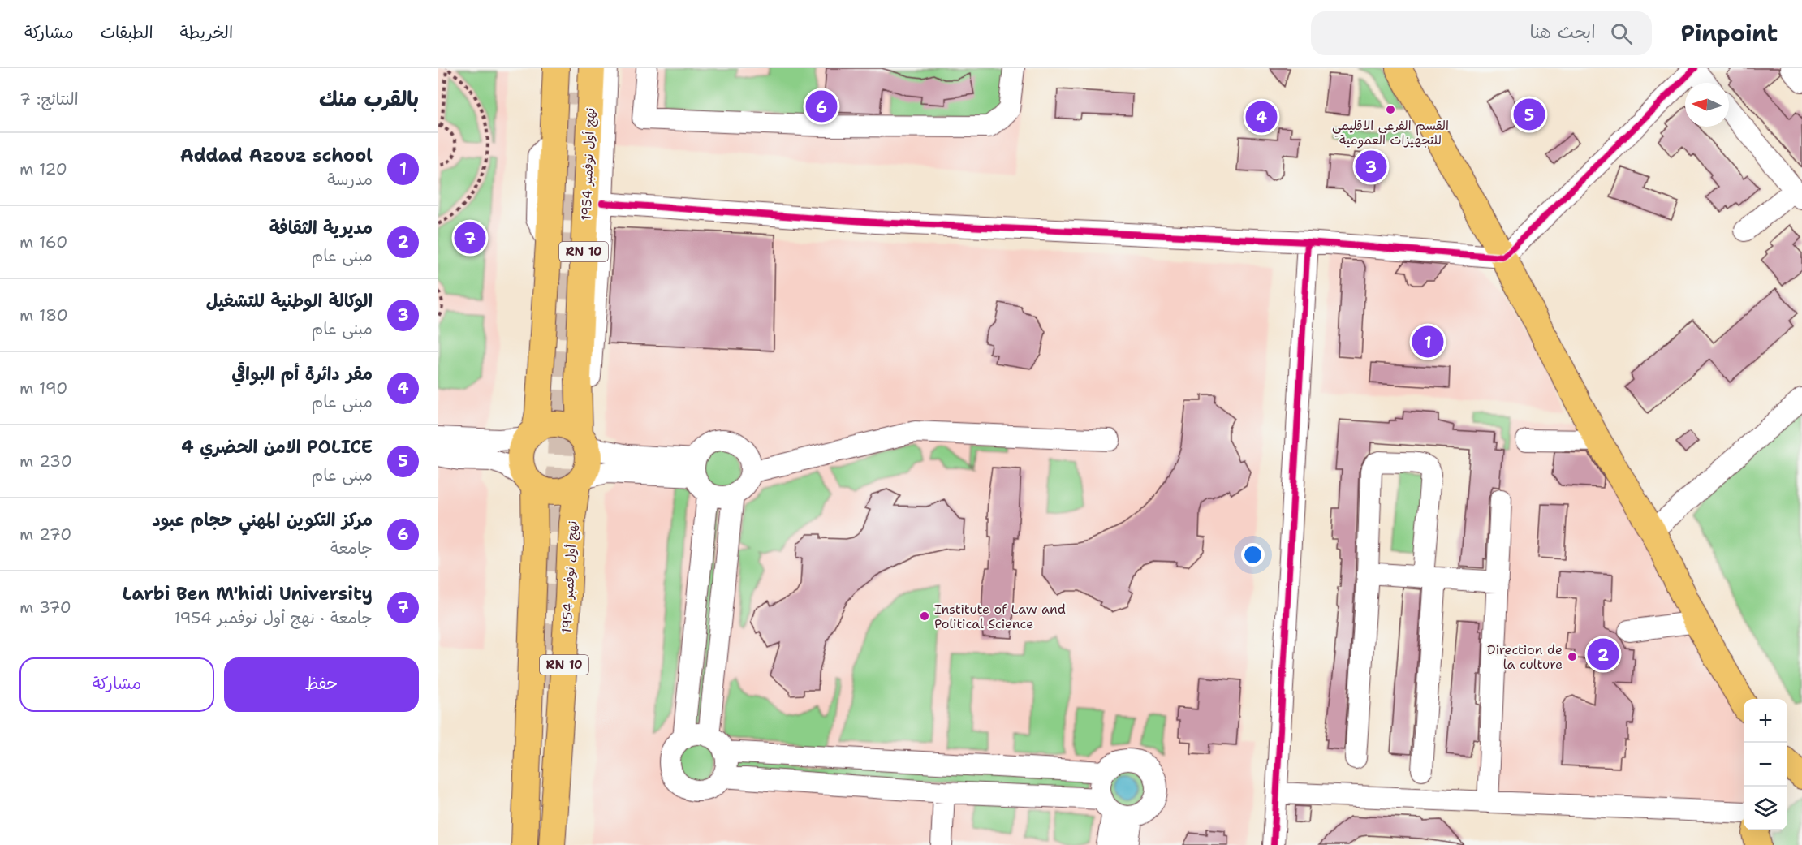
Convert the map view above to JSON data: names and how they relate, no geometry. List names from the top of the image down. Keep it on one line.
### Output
{"streets":{"main road":["نهج أول نوفمبر 1954","RN 10"]},"crossings":[["نهج أول نوفمبر 1954","RN 10"]],"places":["القسم الفرعي الاقليمي للتجهيزات العمومية","Institute of Law and Political Science","Direction de la culture"],"north":"left","page":{"header":"Pinpoint","search":"ابحث هنا","nav":["الخريطة","الطبقات","مشاركة"],"heading":["بالقرب منك","النتائج: 7"],"pins":["6","5","4","3","7","1","2"],"list":[{"mark":"1","name":"Addad Azouz school","note":"مدرسة","value":"120 m"},{"mark":"2","name":"مديرية الثقافة","note":"مبنى عام","value":"160 m"},{"mark":"3","name":"الوكالة الوطنية للتشغيل","note":"مبنى عام","value":"180 m"},{"mark":"4","name":"مقر دائرة أم البواقي","note":"مبنى عام","value":"190 m"},{"mark":"5","name":"POLICE الامن الحضري 4","note":"مبنى عام","value":"230 m"},{"mark":"6","name":"مركز التكوين المهني حجام عبود","note":"جامعة","value":"270 m"},{"mark":"7","name":"Larbi Ben M'hidi University","note":"جامعة · نهج أول نوفمبر 1954","value":"370 m"}],"buttons":["حفظ","مشاركة"],"map_buttons":["+","−"]}}
